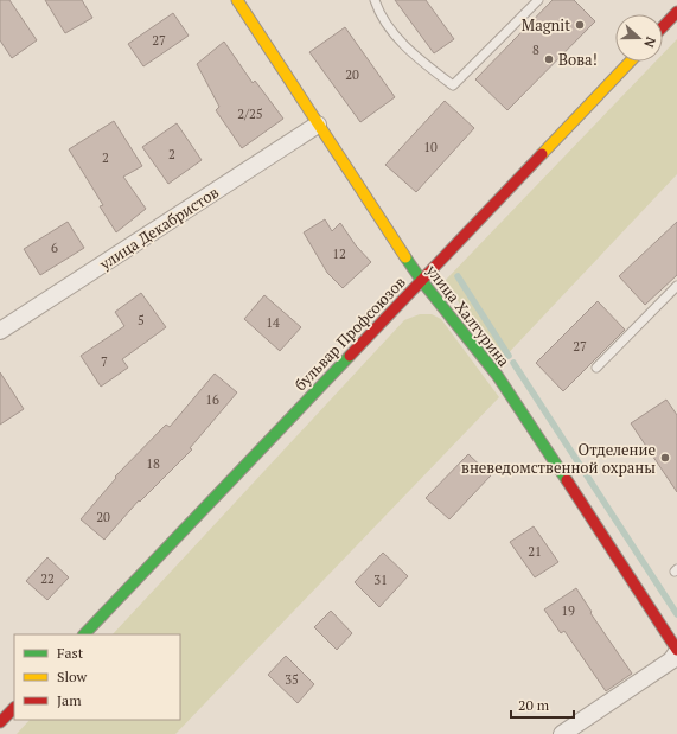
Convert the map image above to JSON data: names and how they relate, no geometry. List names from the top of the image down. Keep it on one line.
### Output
{"streets":{"main road":["улица Халтурина","бульвар Профсоюзов"],"street":["улица Декабристов"]},"crossings":[["улица Декабристов","улица Халтурина"],["улица Халтурина","бульвар Профсоюзов"]],"places":["Magnit","Вова!","Отделение вневедомственной охраны"],"house_numbers":["27","8","20","2/25","10","2","2","6","12","5","14","27","7","16","18","20","21","22","31","19","35"],"legend":["Fast","Slow","Jam"],"scale_bar":"20 m","north":"right"}
